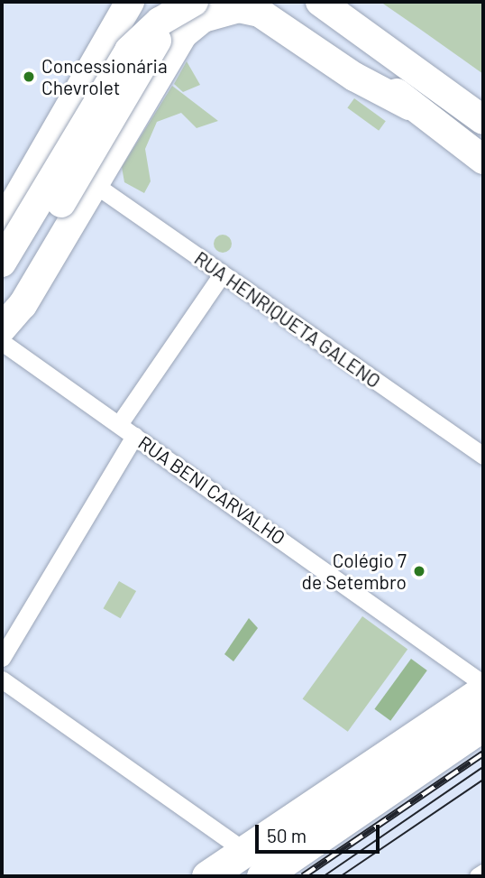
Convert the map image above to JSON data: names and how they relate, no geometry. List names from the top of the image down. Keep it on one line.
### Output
{"streets":{"street":["RUA HENRIQUETA GALENO","RUA BENI CARVALHO"]},"places":["Concessionária Chevrolet","Colégio 7 de Setembro"],"scale_bar":"50 m"}
